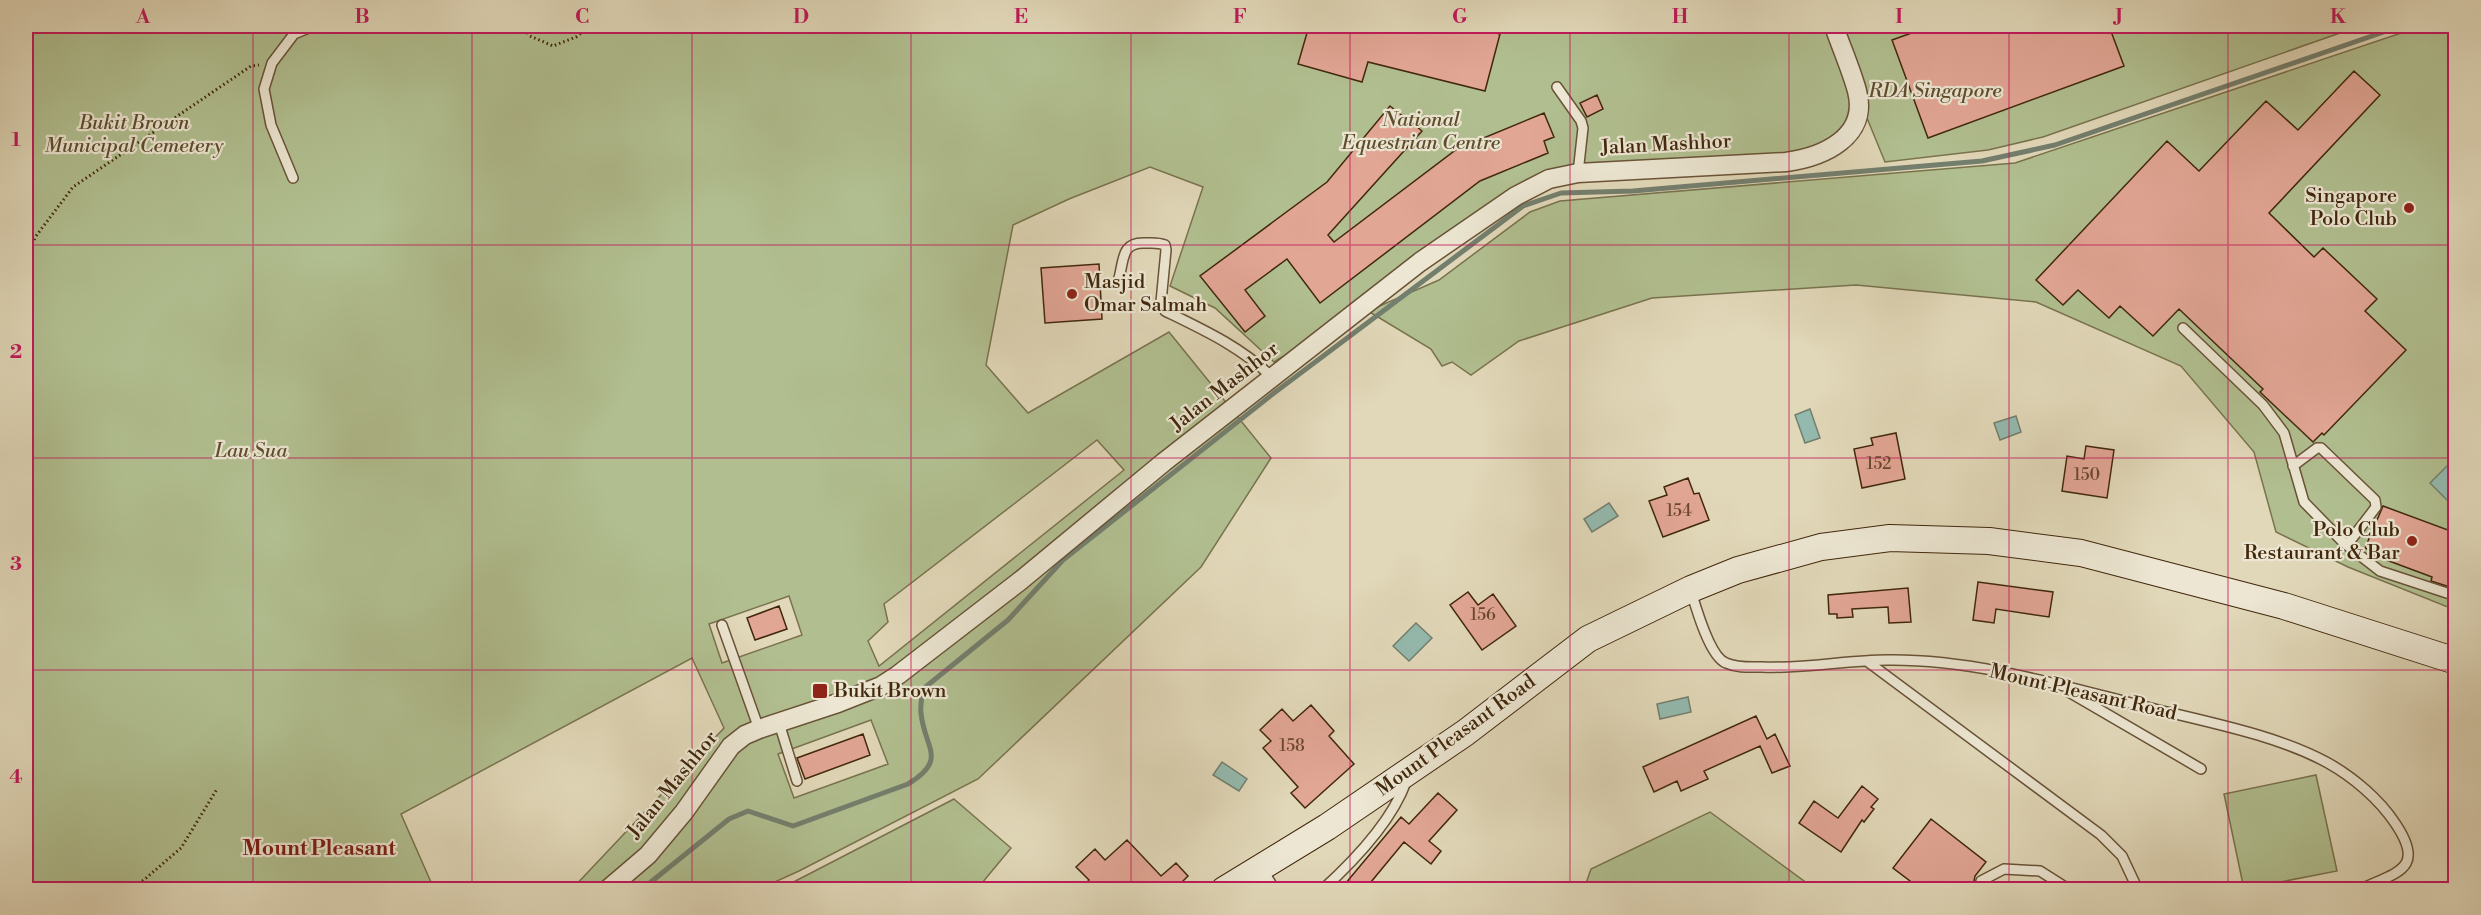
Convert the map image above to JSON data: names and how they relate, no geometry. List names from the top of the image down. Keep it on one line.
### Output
{"streets":{"street":["Jalan Mashhor","Mount Pleasant Road"]},"districts":["Mount Pleasant"],"parks":["RDA Singapore","National Equestrian Centre","Bukit Brown Municipal Cemetery","Lau Sua"],"places":{"other":["Singapore Polo Club","Masjid Omar Salmah","Polo Club Restaurant & Bar"],"transit":["Bukit Brown"]},"house_numbers":["152","150","154","156","158"],"grid":{"columns":["A","B","C","D","E","F","G","H","I","J","K"],"rows":["1","2","3","4"]}}
